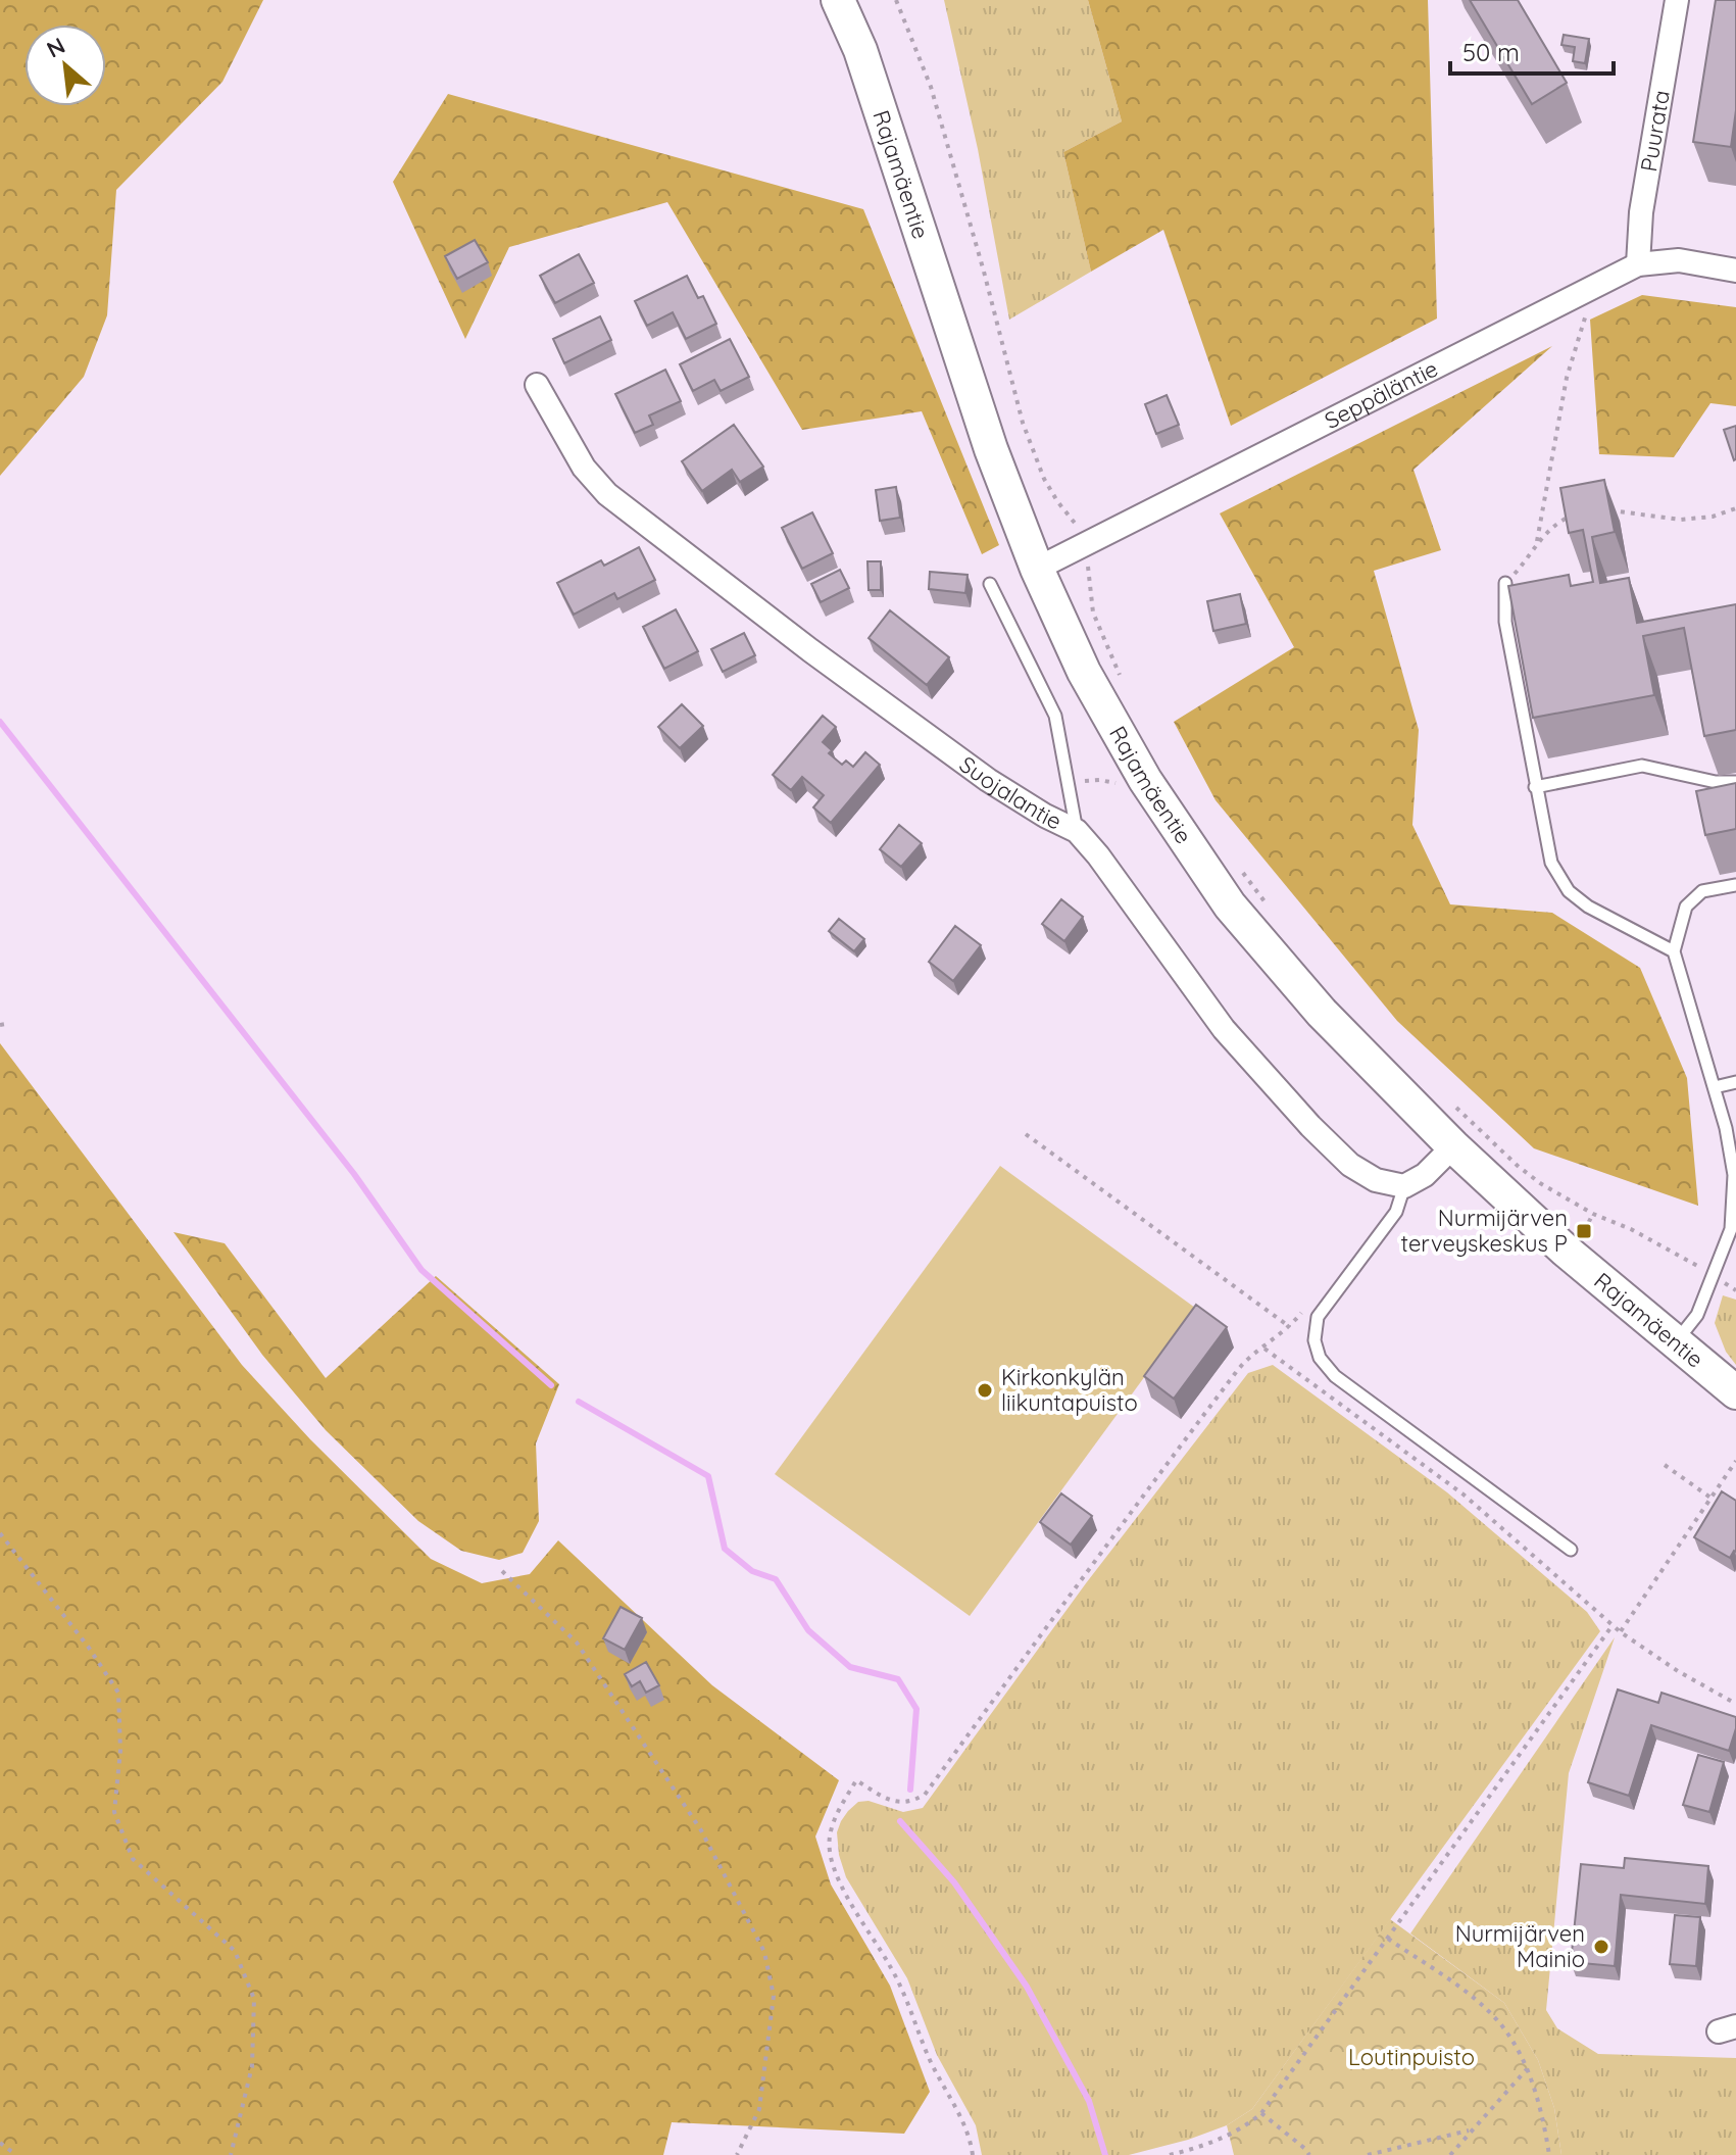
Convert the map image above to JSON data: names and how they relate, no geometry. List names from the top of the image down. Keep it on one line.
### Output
{"streets":{"main road":["Rajamäentie"],"street":["Puurata","Seppäläntie","Suojalantie"]},"crossings":[["Puurata","Seppäläntie"],["Rajamäentie","Seppäläntie"]],"parks":["Loutinpuisto"],"places":{"transit":["Nurmijärven terveyskeskus P"],"other":["Kirkonkylän liikuntapuisto","Nurmijärven Mainio"]},"scale_bar":"50 m","north":"top left"}
